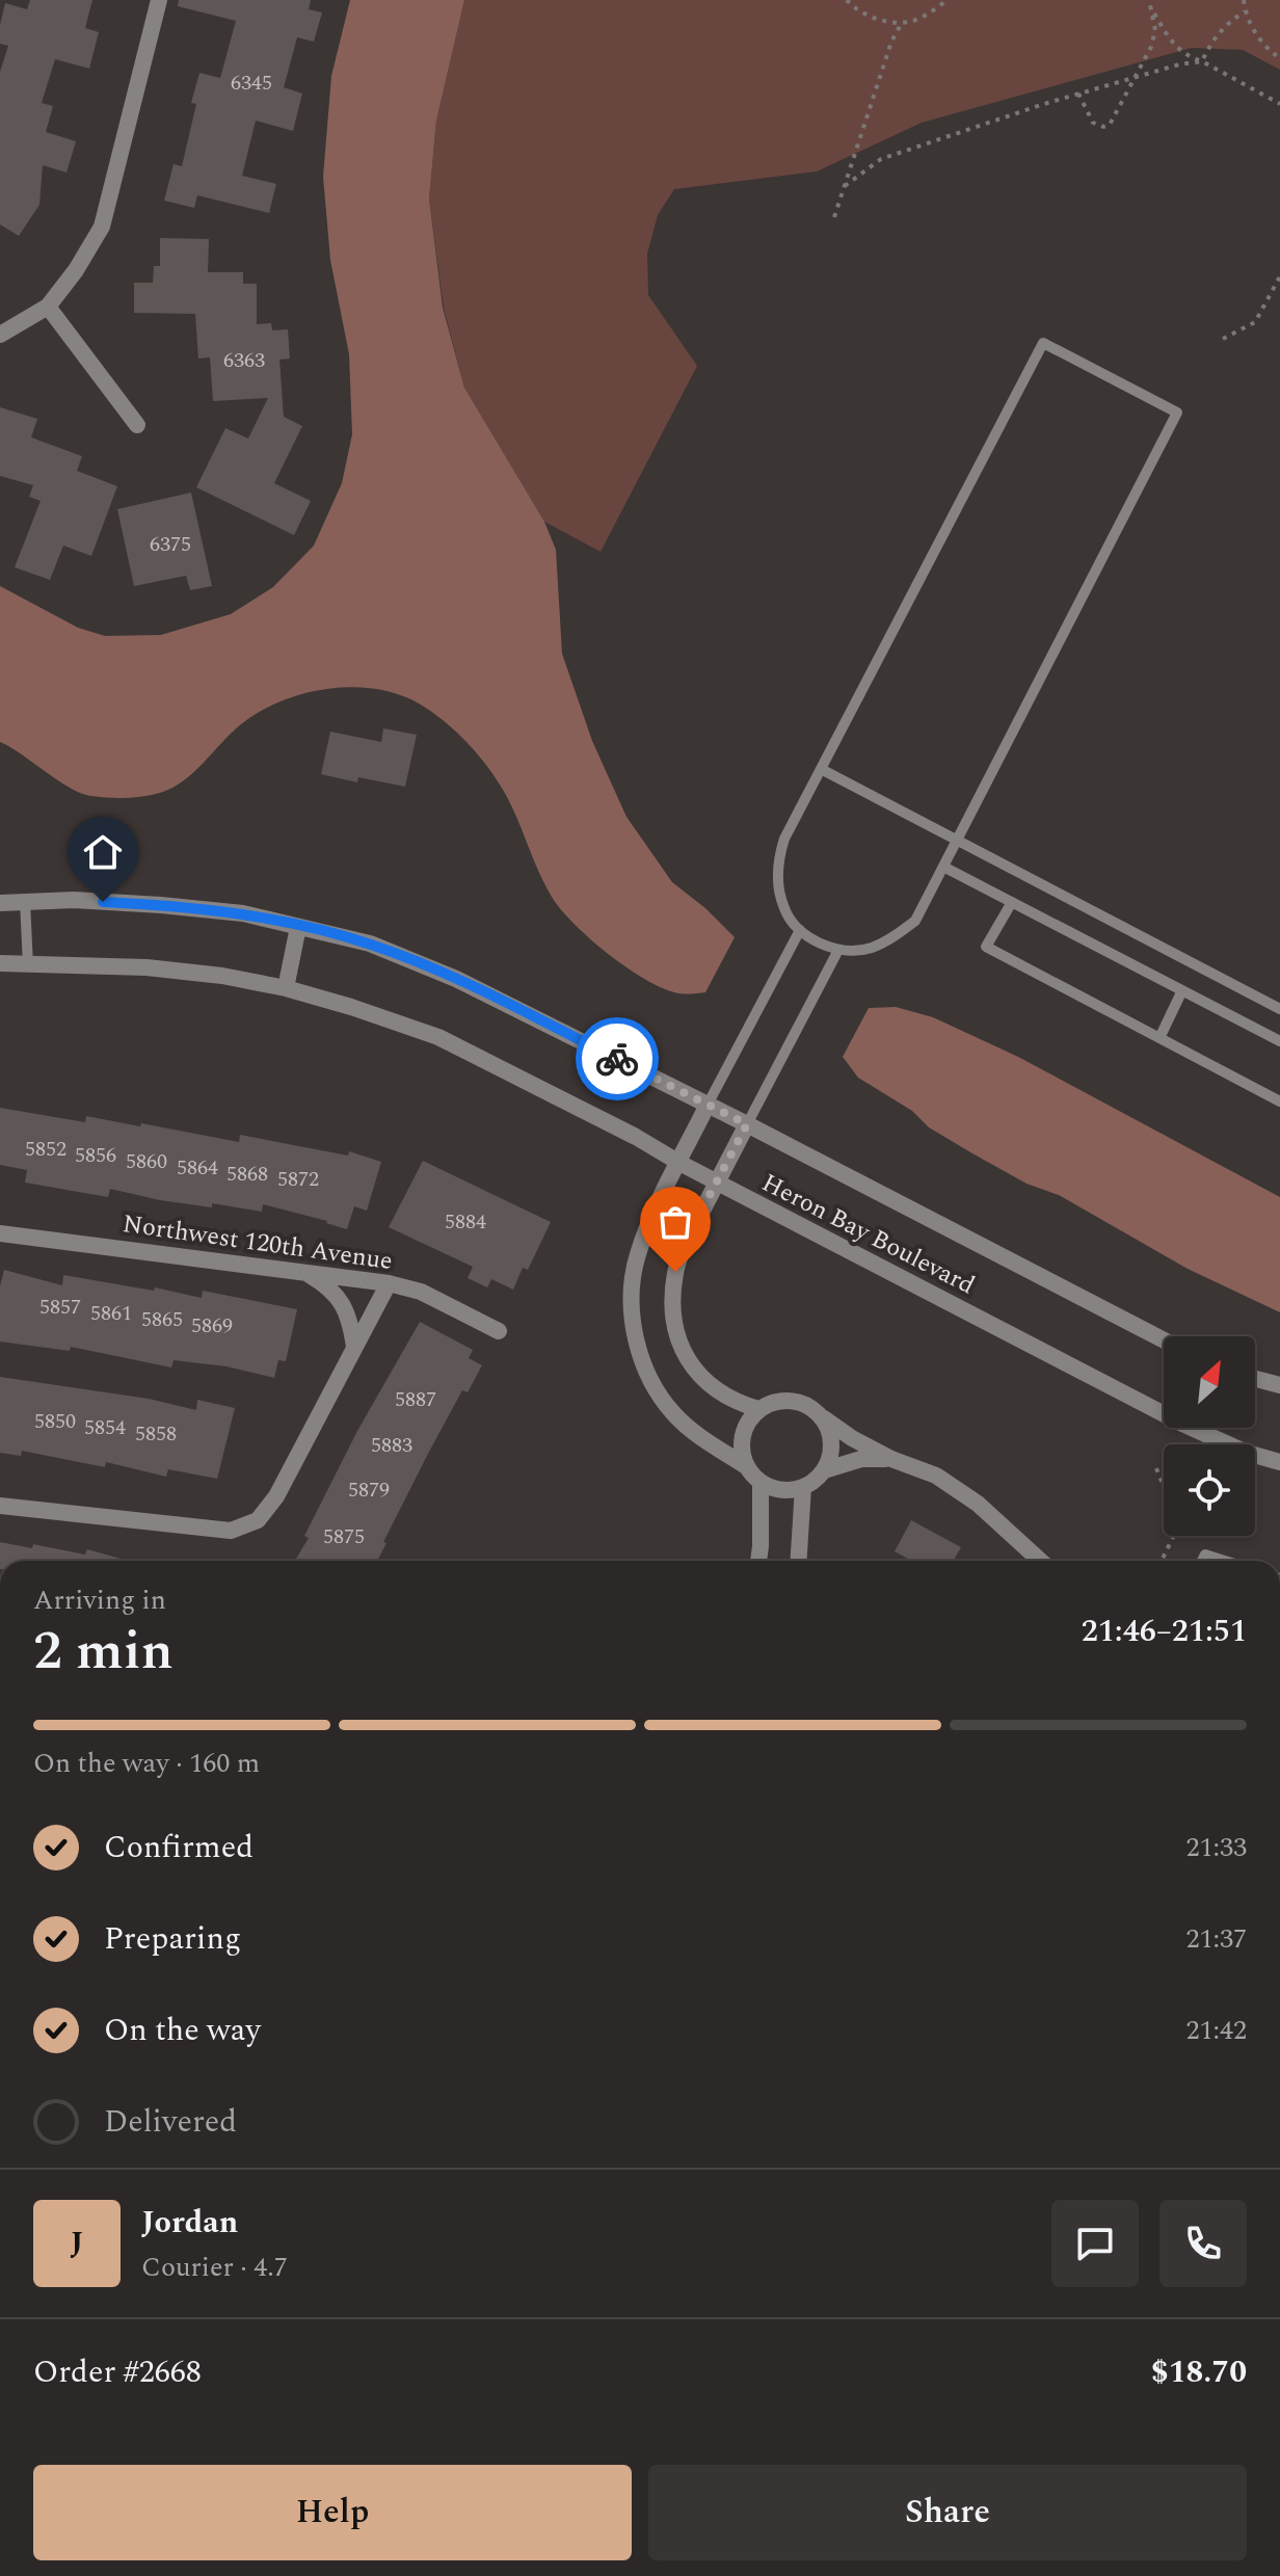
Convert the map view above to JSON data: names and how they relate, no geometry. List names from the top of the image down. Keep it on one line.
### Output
{"streets":{"street":["Heron Bay Boulevard","Northwest 120th Avenue"]},"house_numbers":["6345","6363","6375","5852","5856","5860","5864","5868","5872","5884","5857","5861","5865","5869","5887","5850","5854","5858","5883","5879","5875"],"north":"top right","page":{"heading":["2 min","Arriving in","21:46–21:51"],"panel":["Jordan","Courier · 4.7","Order #2668","$18.70"],"bar":"On the way · 160 m","list":[["Confirmed","21:33"],["Preparing","21:37"],["On the way","21:42"],"Delivered"],"round":"J","buttons":["Help","Share"]}}
